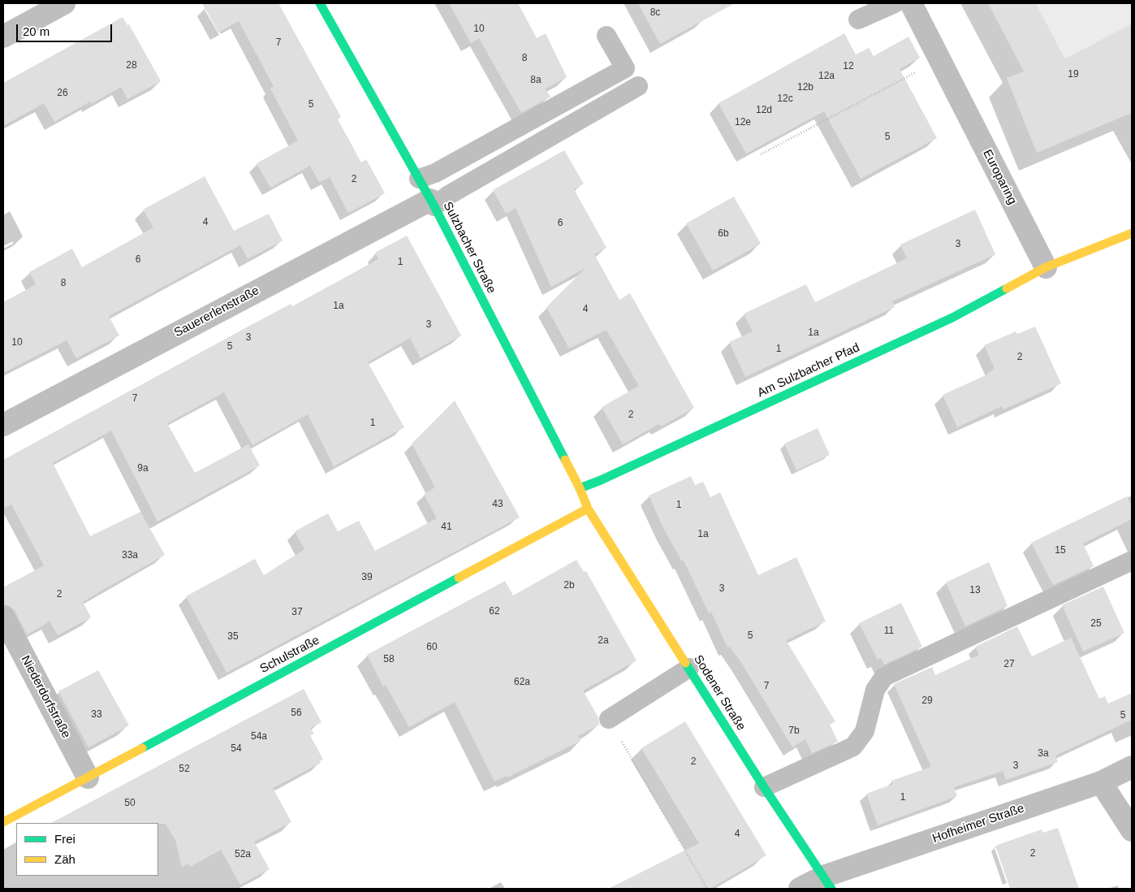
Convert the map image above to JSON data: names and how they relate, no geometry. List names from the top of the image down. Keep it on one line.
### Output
{"streets":{"street":["Europaring","Sulzbacher Straße","Sauererlenstraße","Am Sulzbacher Pfad","Schulstraße","Sodener Straße","Niederdorfstraße","Hofheimer Straße"]},"crossings":[["Europaring","Am Sulzbacher Pfad"],["Sulzbacher Straße","Sauererlenstraße"],["Sulzbacher Straße","Am Sulzbacher Pfad"],["Sulzbacher Straße","Schulstraße"],["Sulzbacher Straße","Sodener Straße"],["Schulstraße","Sodener Straße"],["Schulstraße","Niederdorfstraße"],["Sodener Straße","Hofheimer Straße"]],"house_numbers":["8c","10","7","8","28","12","19","12a","8a","12b","26","12c","5","12d","12e","5","2","4","6","6b","3","6","1","8","1a","4","3","1a","3","10","5","1","2","7","2","1","9a","43","1","41","1a","15","33a","39","2b","3","13","2","62","37","25","11","5","35","2a","60","58","27","62a","7","29","56","33","5","7b","54a","54","3a","2","3","52","1","50","4","2","52a"],"legend":["Frei","Zäh"],"scale_bar":"20 m"}
